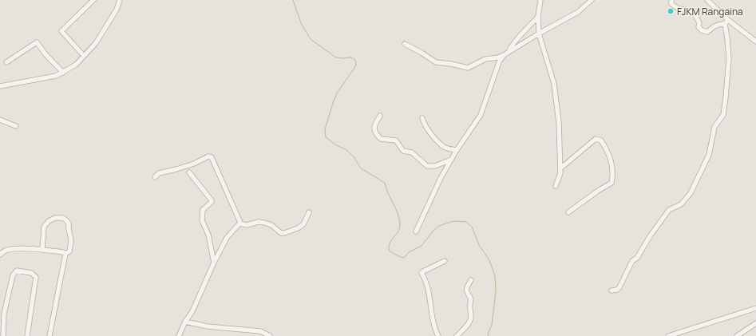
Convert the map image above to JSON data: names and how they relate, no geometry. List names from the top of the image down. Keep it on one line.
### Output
{"places":["FJKM Rangaina"]}
